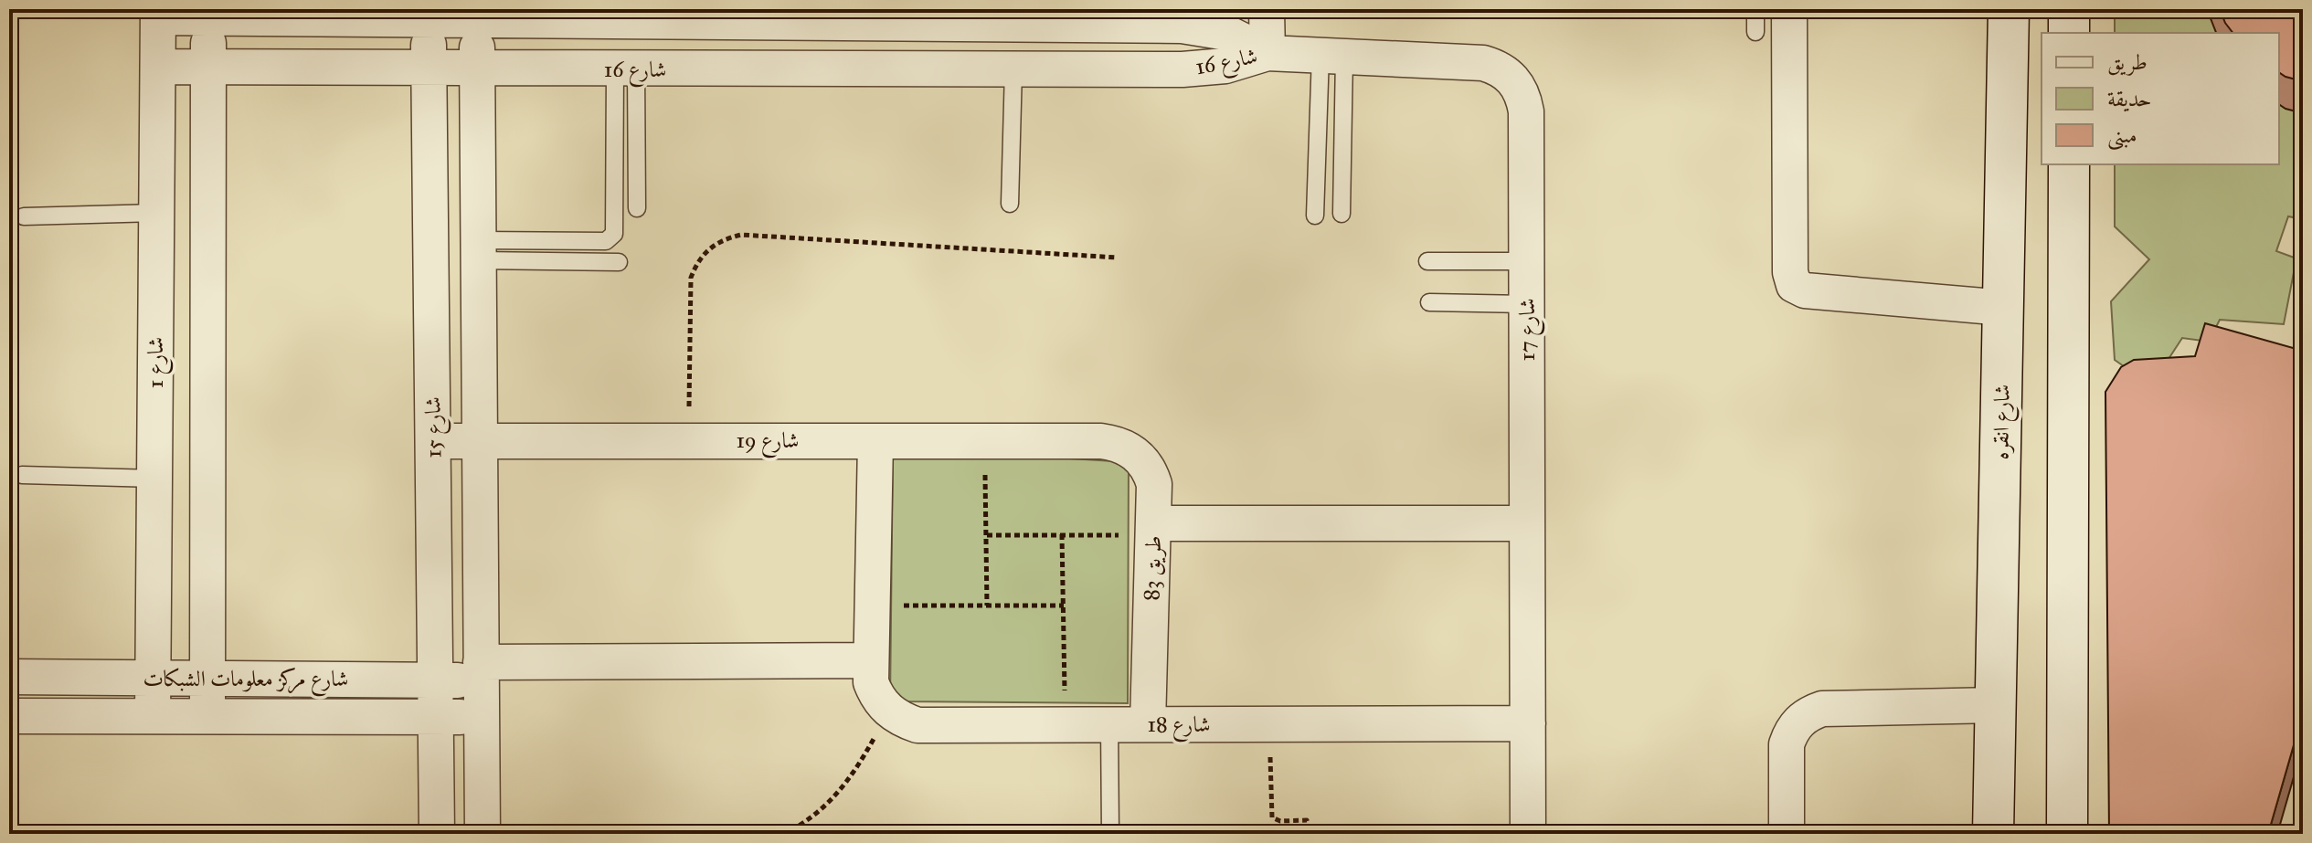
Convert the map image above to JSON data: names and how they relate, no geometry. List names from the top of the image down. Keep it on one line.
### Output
{"streets":{"street":["شارع 16","شارع 17","شارع 1","شارع انقره","شارع 15","شارع 19","طريق 83","شارع مركز معلومات الشبكات","شارع 18"]},"crossings":[["شارع 16","شارع 17"],["شارع 16","شارع 1"],["شارع 16","شارع 15"],["شارع 17","شارع 18"],["شارع 1","شارع مركز معلومات الشبكات"],["شارع 15","شارع 19"],["شارع 15","شارع مركز معلومات الشبكات"],["شارع 19","طريق 83"],["طريق 83","شارع 18"]],"legend":["طريق","حديقة","مبنى"]}
